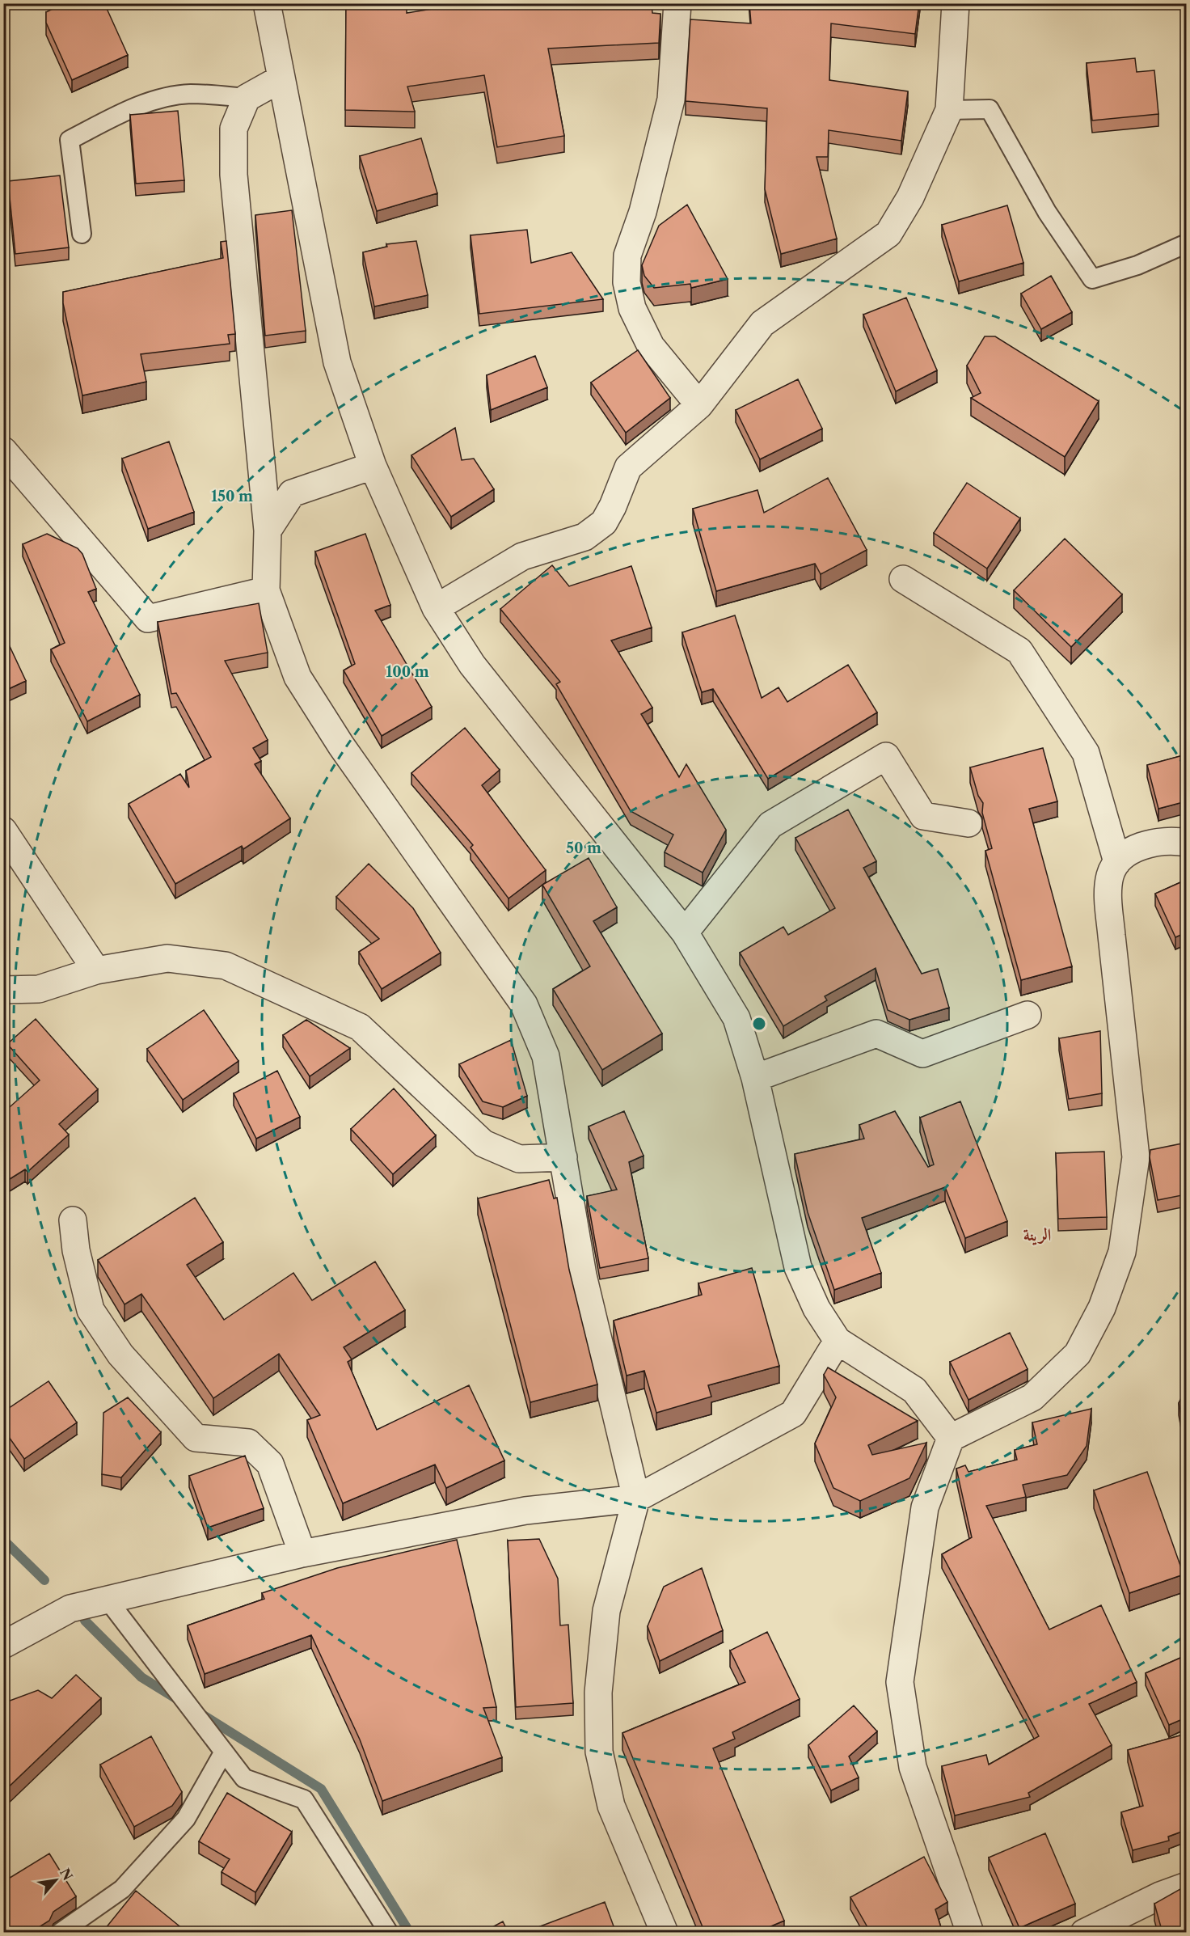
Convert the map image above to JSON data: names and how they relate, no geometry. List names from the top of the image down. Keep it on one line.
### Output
{"districts":["الرينة"],"north":"top right","rings":["150 m","100 m","50 m"]}
